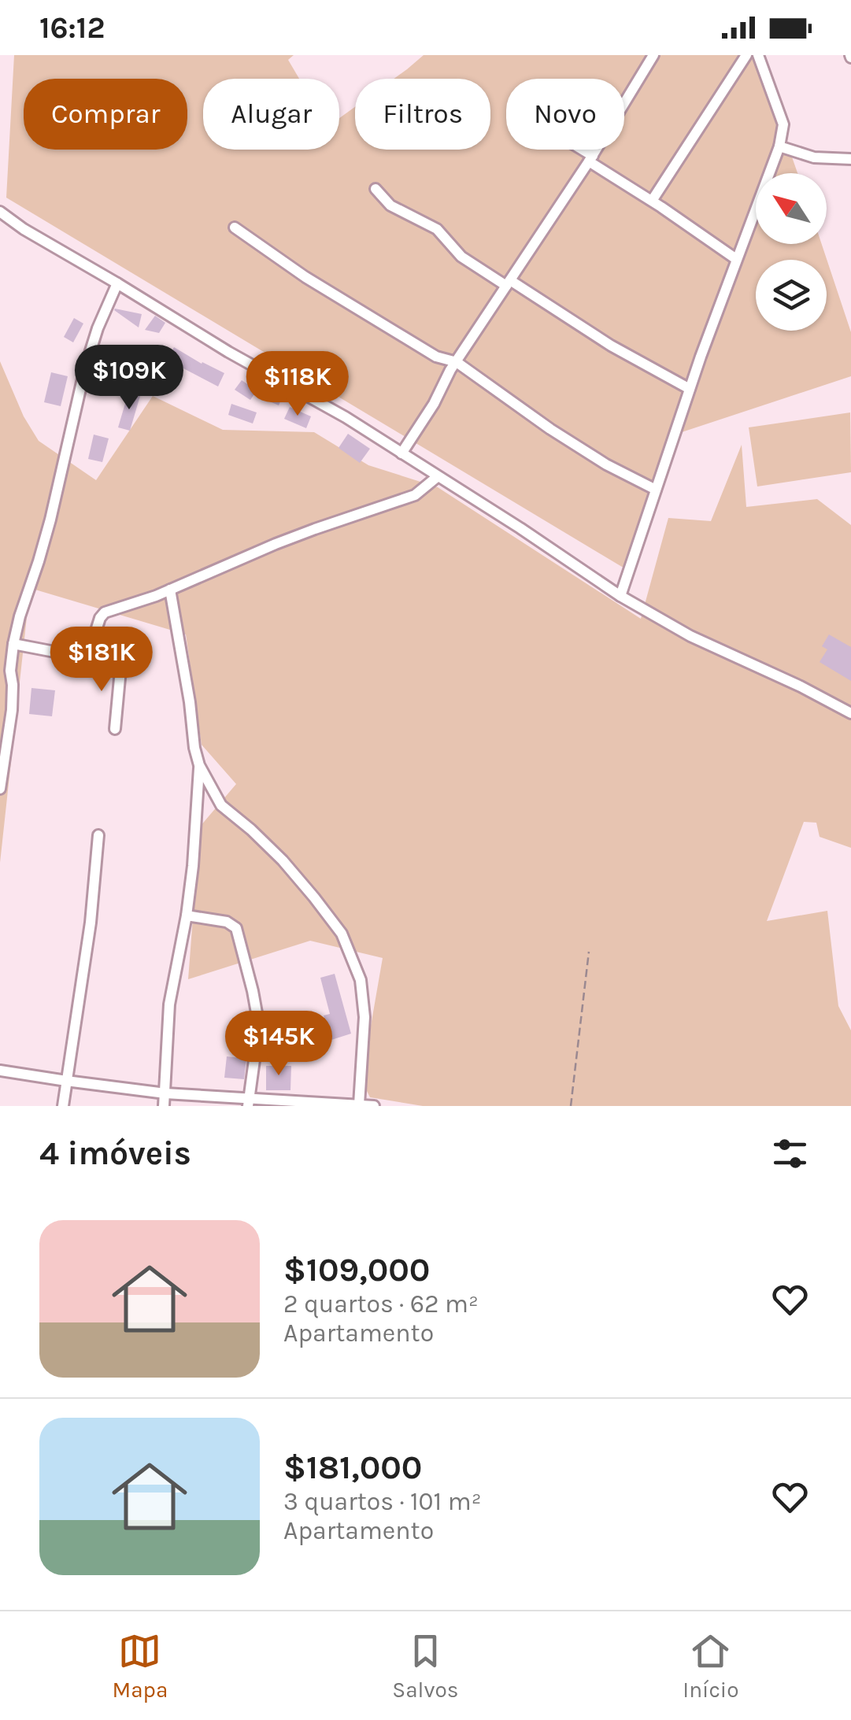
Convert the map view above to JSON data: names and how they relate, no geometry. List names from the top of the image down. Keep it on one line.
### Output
{"north":"top left","page":{"status":"16:12","chip":["Comprar","Alugar","Filtros","Novo"],"price":["$109K","$118K","$181K","$145K"],"heading":"4 imóveis","list":[{"name":"$109,000","note":"2 quartos · 62 m² · Apartamento"},{"name":"$181,000","note":"3 quartos · 101 m² · Apartamento"}],"tabs":["Mapa","Salvos","Início"]}}
